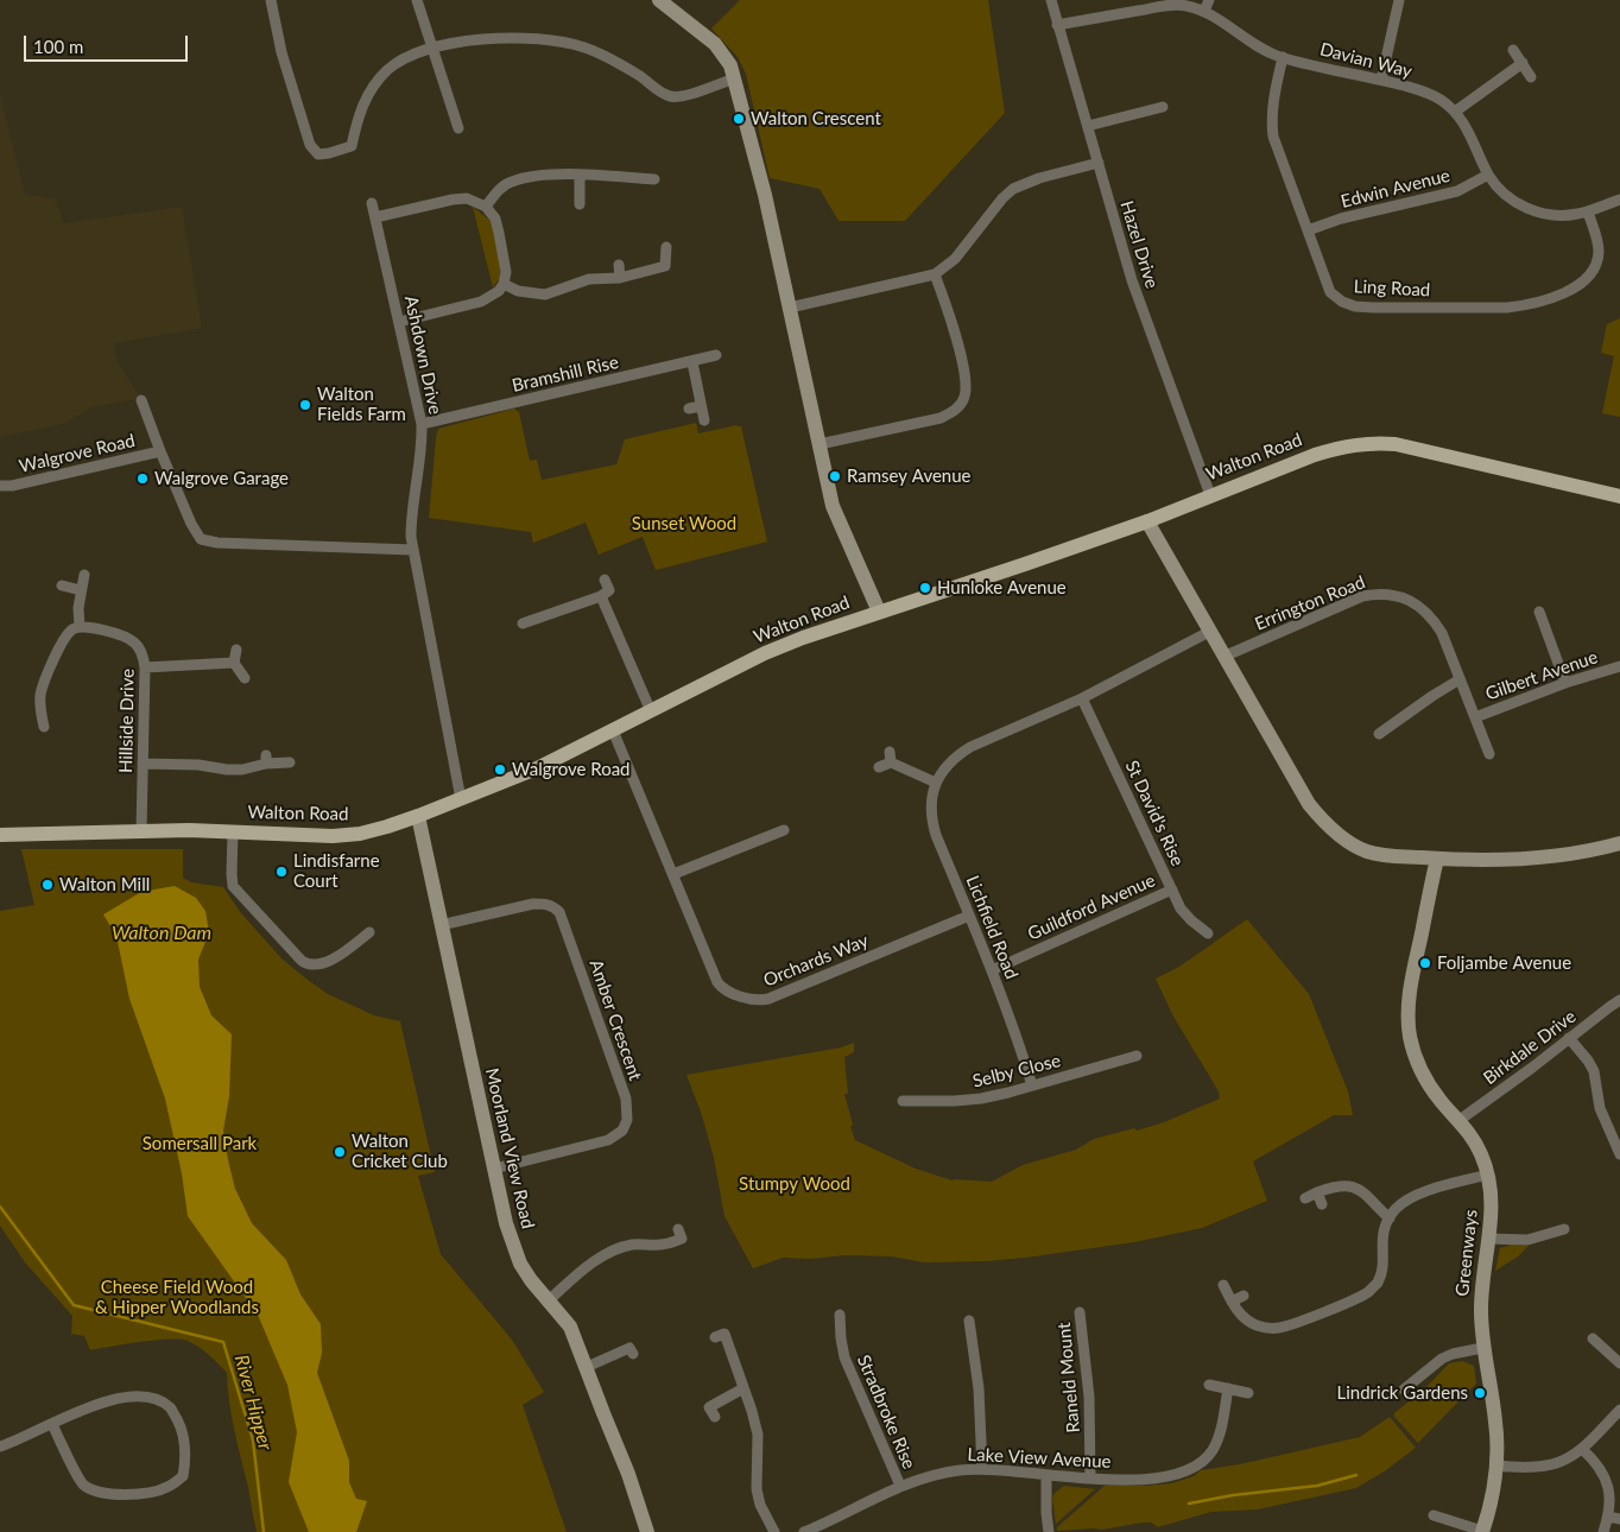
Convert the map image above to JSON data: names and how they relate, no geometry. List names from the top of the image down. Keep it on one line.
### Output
{"streets":{"main road":["Walton Road"],"street":["Davian Way","Edwin Avenue","Hazel Drive","Ling Road","Ashdown Drive","Bramshill Rise","Walgrove Road","Errington Road","Gilbert Avenue","Hillside Drive","St David's Rise","Guildford Avenue","Lichfield Road","Orchards Way","Amber Crescent","Birkdale Drive","Selby Close","Moorland View Road","Greenways","Raneld Mount","Stradbroke Rise","Lake View Avenue"]},"crossings":[["Davian Way","Edwin Avenue"],["Davian Way","Hazel Drive"],["Davian Way","Ling Road"],["Edwin Avenue","Ling Road"],["Hazel Drive","Walton Road"],["Ashdown Drive","Bramshill Rise"],["Ashdown Drive","Walgrove Road"],["Walton Road","Hillside Drive"],["Walton Road","Orchards Way"],["Walton Road","Moorland View Road"],["Errington Road","Gilbert Avenue"],["St David's Rise","Guildford Avenue"],["St David's Rise","Lichfield Road"],["Guildford Avenue","Lichfield Road"],["Lichfield Road","Orchards Way"],["Lichfield Road","Selby Close"],["Amber Crescent","Moorland View Road"],["Birkdale Drive","Greenways"],["Raneld Mount","Lake View Avenue"],["Stradbroke Rise","Lake View Avenue"]],"water":["Walton Dam","River Hipper"],"parks":["Sunset Wood","Somersall Park","Stumpy Wood","Cheese Field Wood & Hipper Woodlands"],"places":["Walton Crescent","Walton Fields Farm","Ramsey Avenue","Walgrove Garage","Hunloke Avenue","Walgrove Road","Lindisfarne Court","Walton Mill","Foljambe Avenue","Walton Cricket Club","Lindrick Gardens"],"scale_bar":"100 m"}
